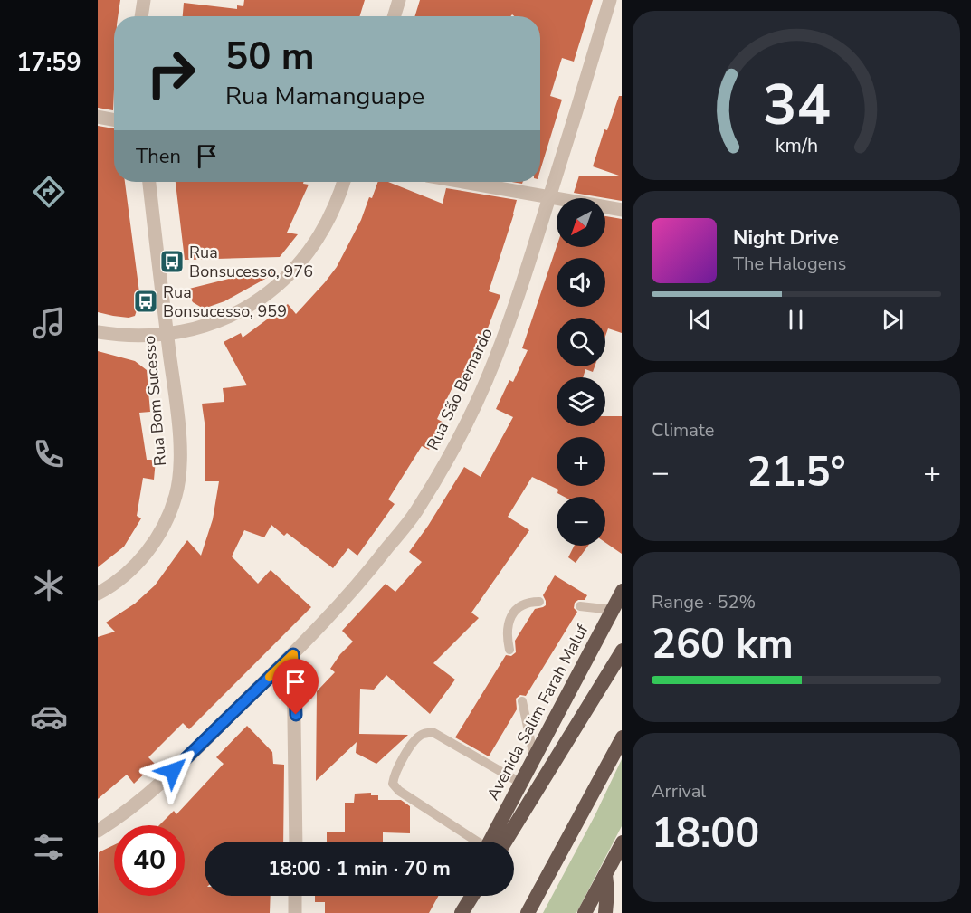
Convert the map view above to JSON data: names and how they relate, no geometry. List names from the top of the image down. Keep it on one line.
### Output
{"streets":{"highway":["Avenida Salim Farah Maluf"],"street":["Rua São Bernardo","Rua Bom Sucesso"]},"places":{"bus stop":["Rua Bonsucesso, 976","Rua Bonsucesso, 959"]},"north":"bottom left","page":{"tabs":"17:59","turn":["50 m","Rua Mamanguape"],"then":"Then","map_buttons":["+","−"],"song":["Night Drive","The Halogens"],"tile":["Climate",["Range · 52%","260 km"],["Arrival","18:00"]],"heat":["−","21.5°","+"],"limit":"40","trip":"18:00 · 1 min · 70 m","gauge":["34","km/h"]}}
